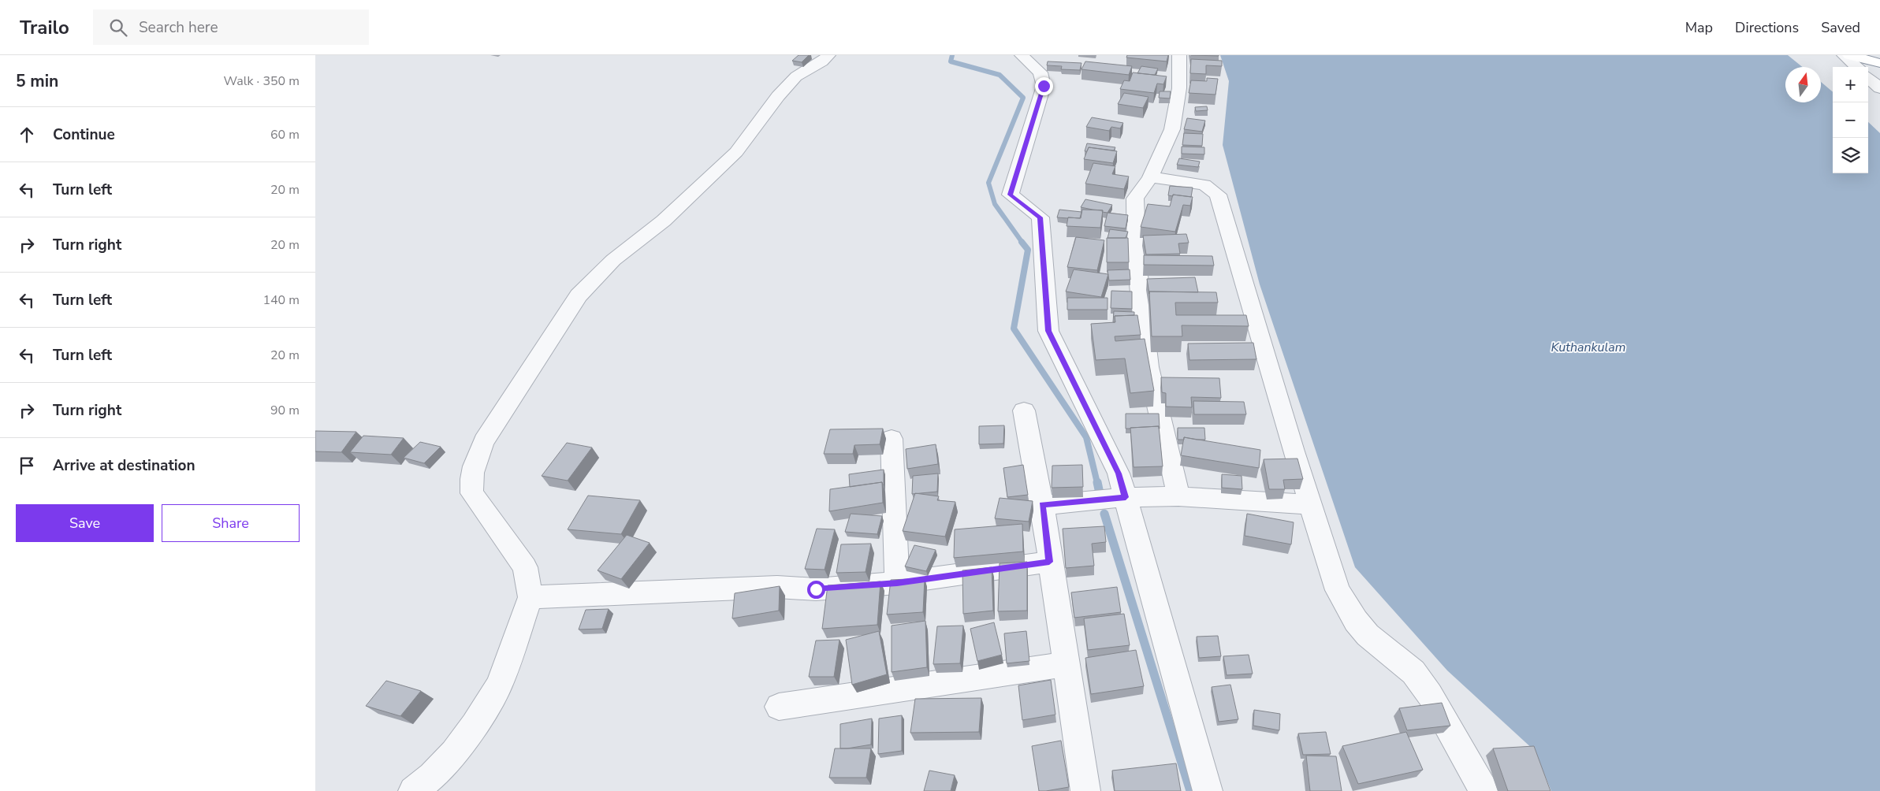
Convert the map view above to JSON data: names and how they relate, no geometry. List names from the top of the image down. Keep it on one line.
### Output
{"water":["Kuthankulam"],"north":"top","page":{"header":"Trailo","search":"Search here","nav":["Map","Directions","Saved"],"heading":["5 min","Walk · 350 m"],"map_buttons":["+","−"],"list":[["Continue","60 m"],["Turn left","20 m"],["Turn right","20 m"],["Turn left","140 m"],["Turn left","20 m"],["Turn right","90 m"],"Arrive at destination"],"buttons":["Save","Share"]}}
